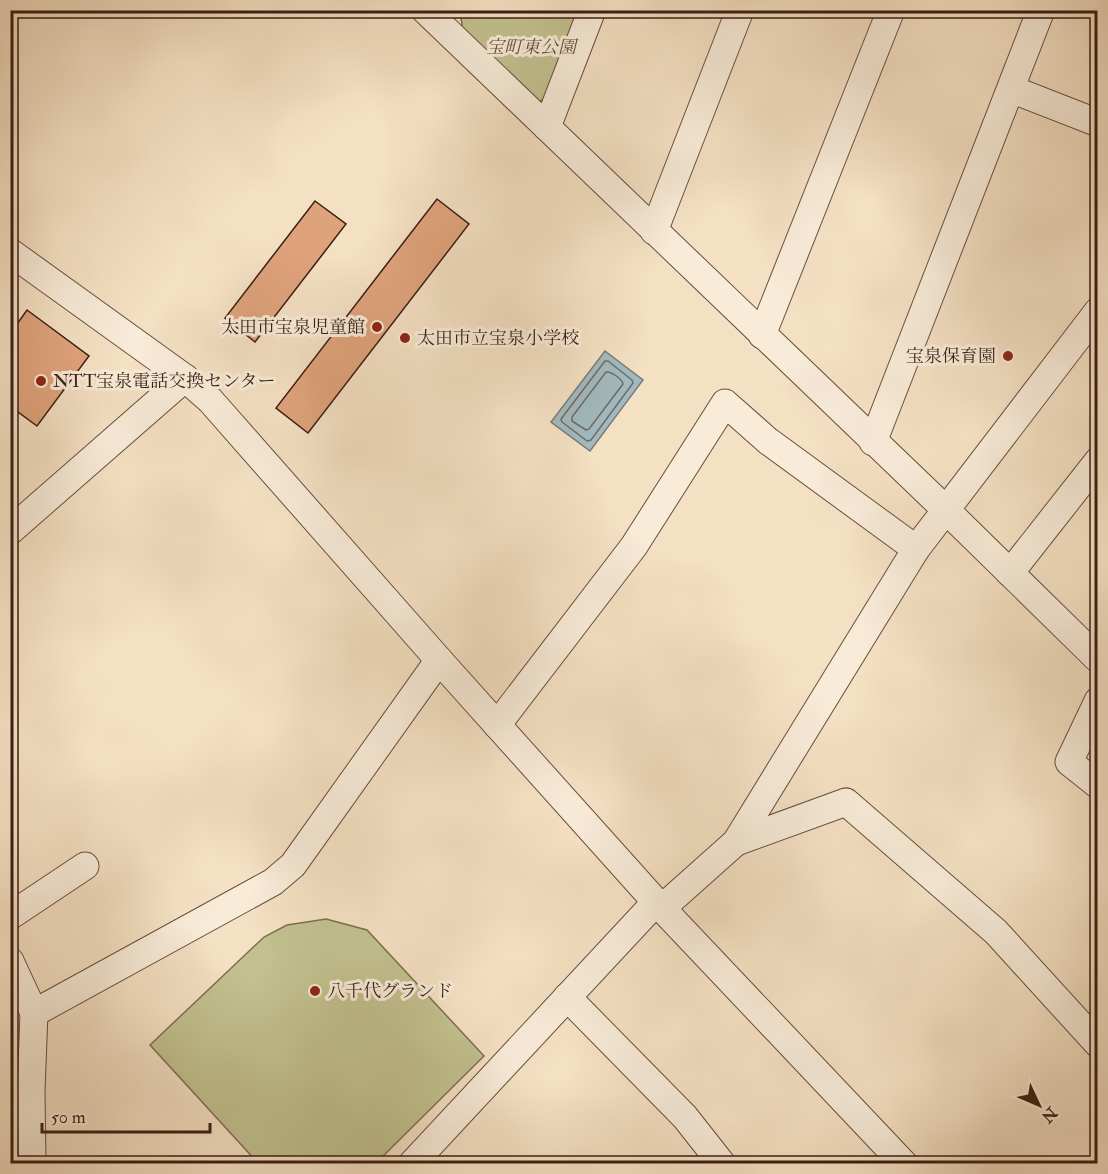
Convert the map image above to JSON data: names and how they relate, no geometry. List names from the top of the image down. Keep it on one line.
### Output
{"parks":["宝町東公園"],"places":["太田市宝泉児童館","太田市立宝泉小学校","宝泉保育園","NTT宝泉電話交換センター","八千代グランド"],"scale_bar":"50 m","north":"bottom right"}
